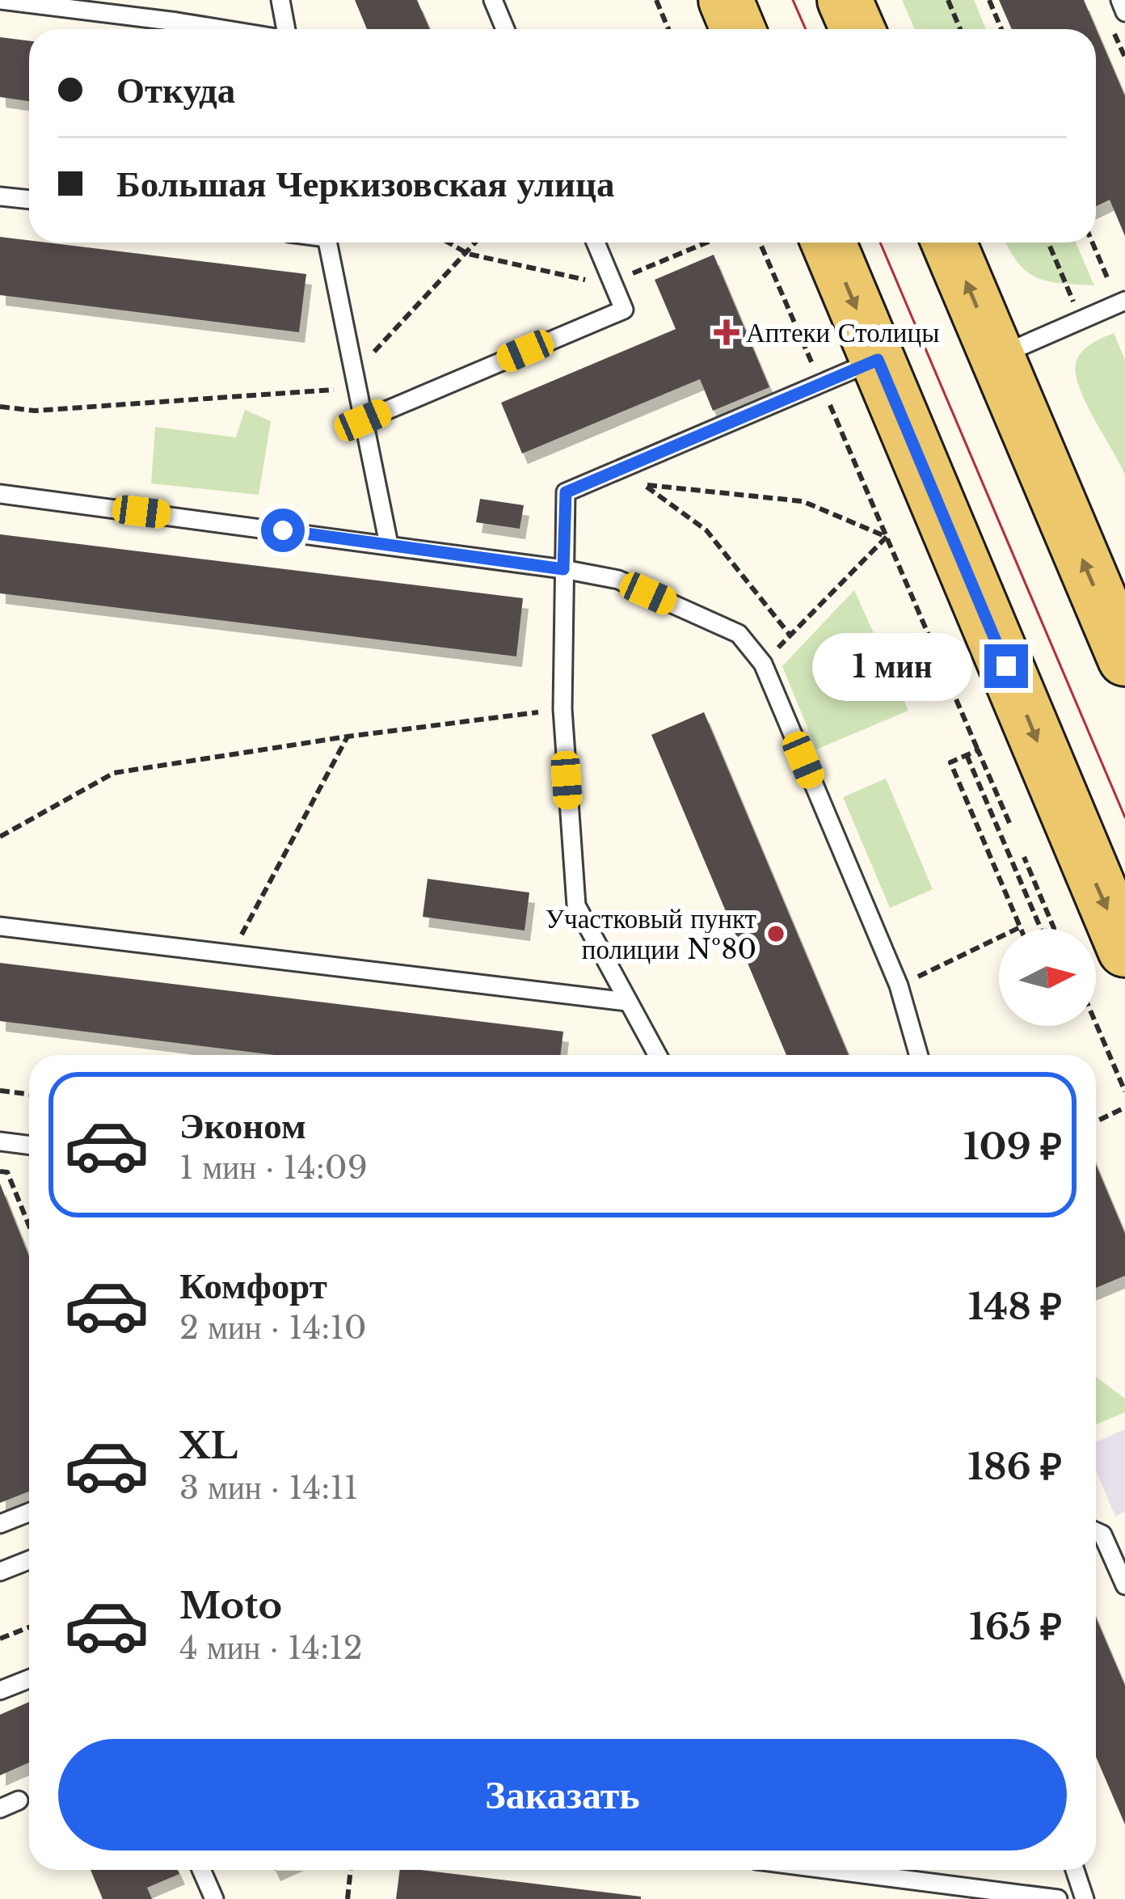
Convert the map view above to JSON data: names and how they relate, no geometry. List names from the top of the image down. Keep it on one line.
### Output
{"places":{"health":["Аптеки Столицы"],"other":["Участковый пункт полиции №80"]},"north":"right","page":{"banner":["Откуда","Большая Черкизовская улица"],"bubble":"1 мин","list":[{"name":"Эконом","note":"1 мин · 14:09","value":"109 ₽"},{"name":"Комфорт","note":"2 мин · 14:10","value":"148 ₽"},{"name":"XL","note":"3 мин · 14:11","value":"186 ₽"},{"name":"Moto","note":"4 мин · 14:12","value":"165 ₽"}],"buttons":"Заказать"}}
